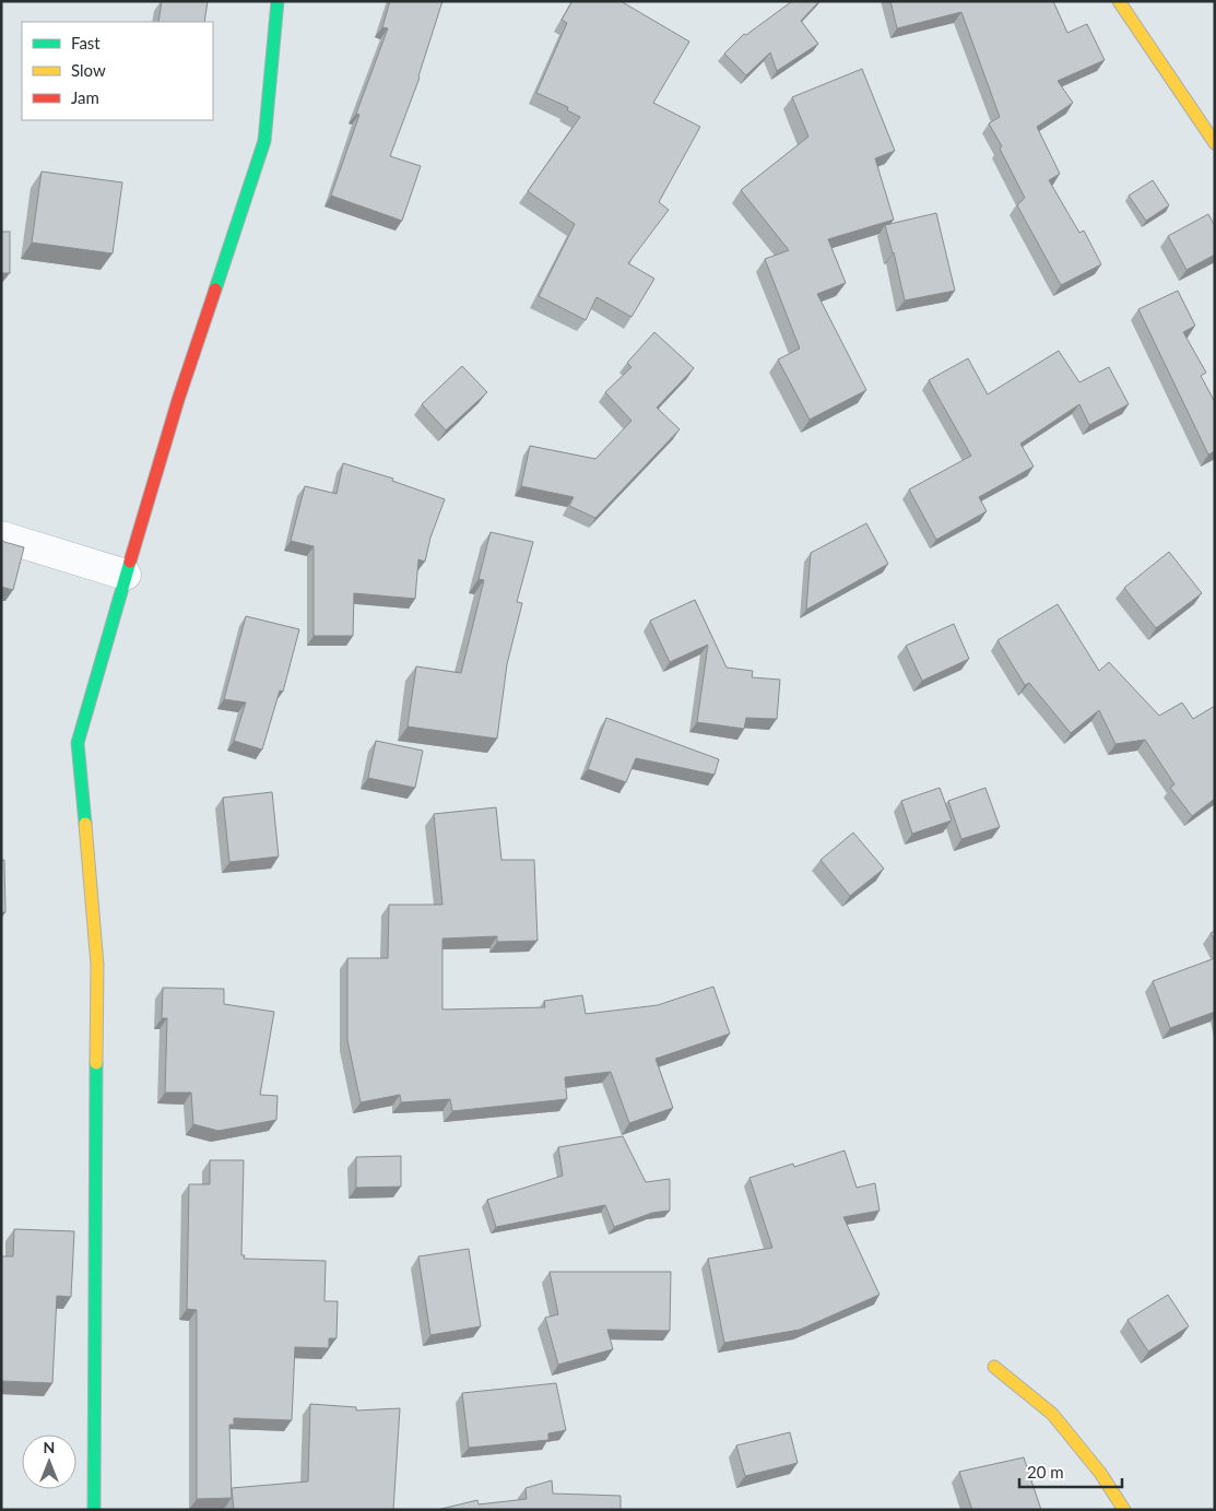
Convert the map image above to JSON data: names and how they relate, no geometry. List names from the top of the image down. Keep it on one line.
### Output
{"legend":["Fast","Slow","Jam"],"scale_bar":"20 m","north":"top"}
